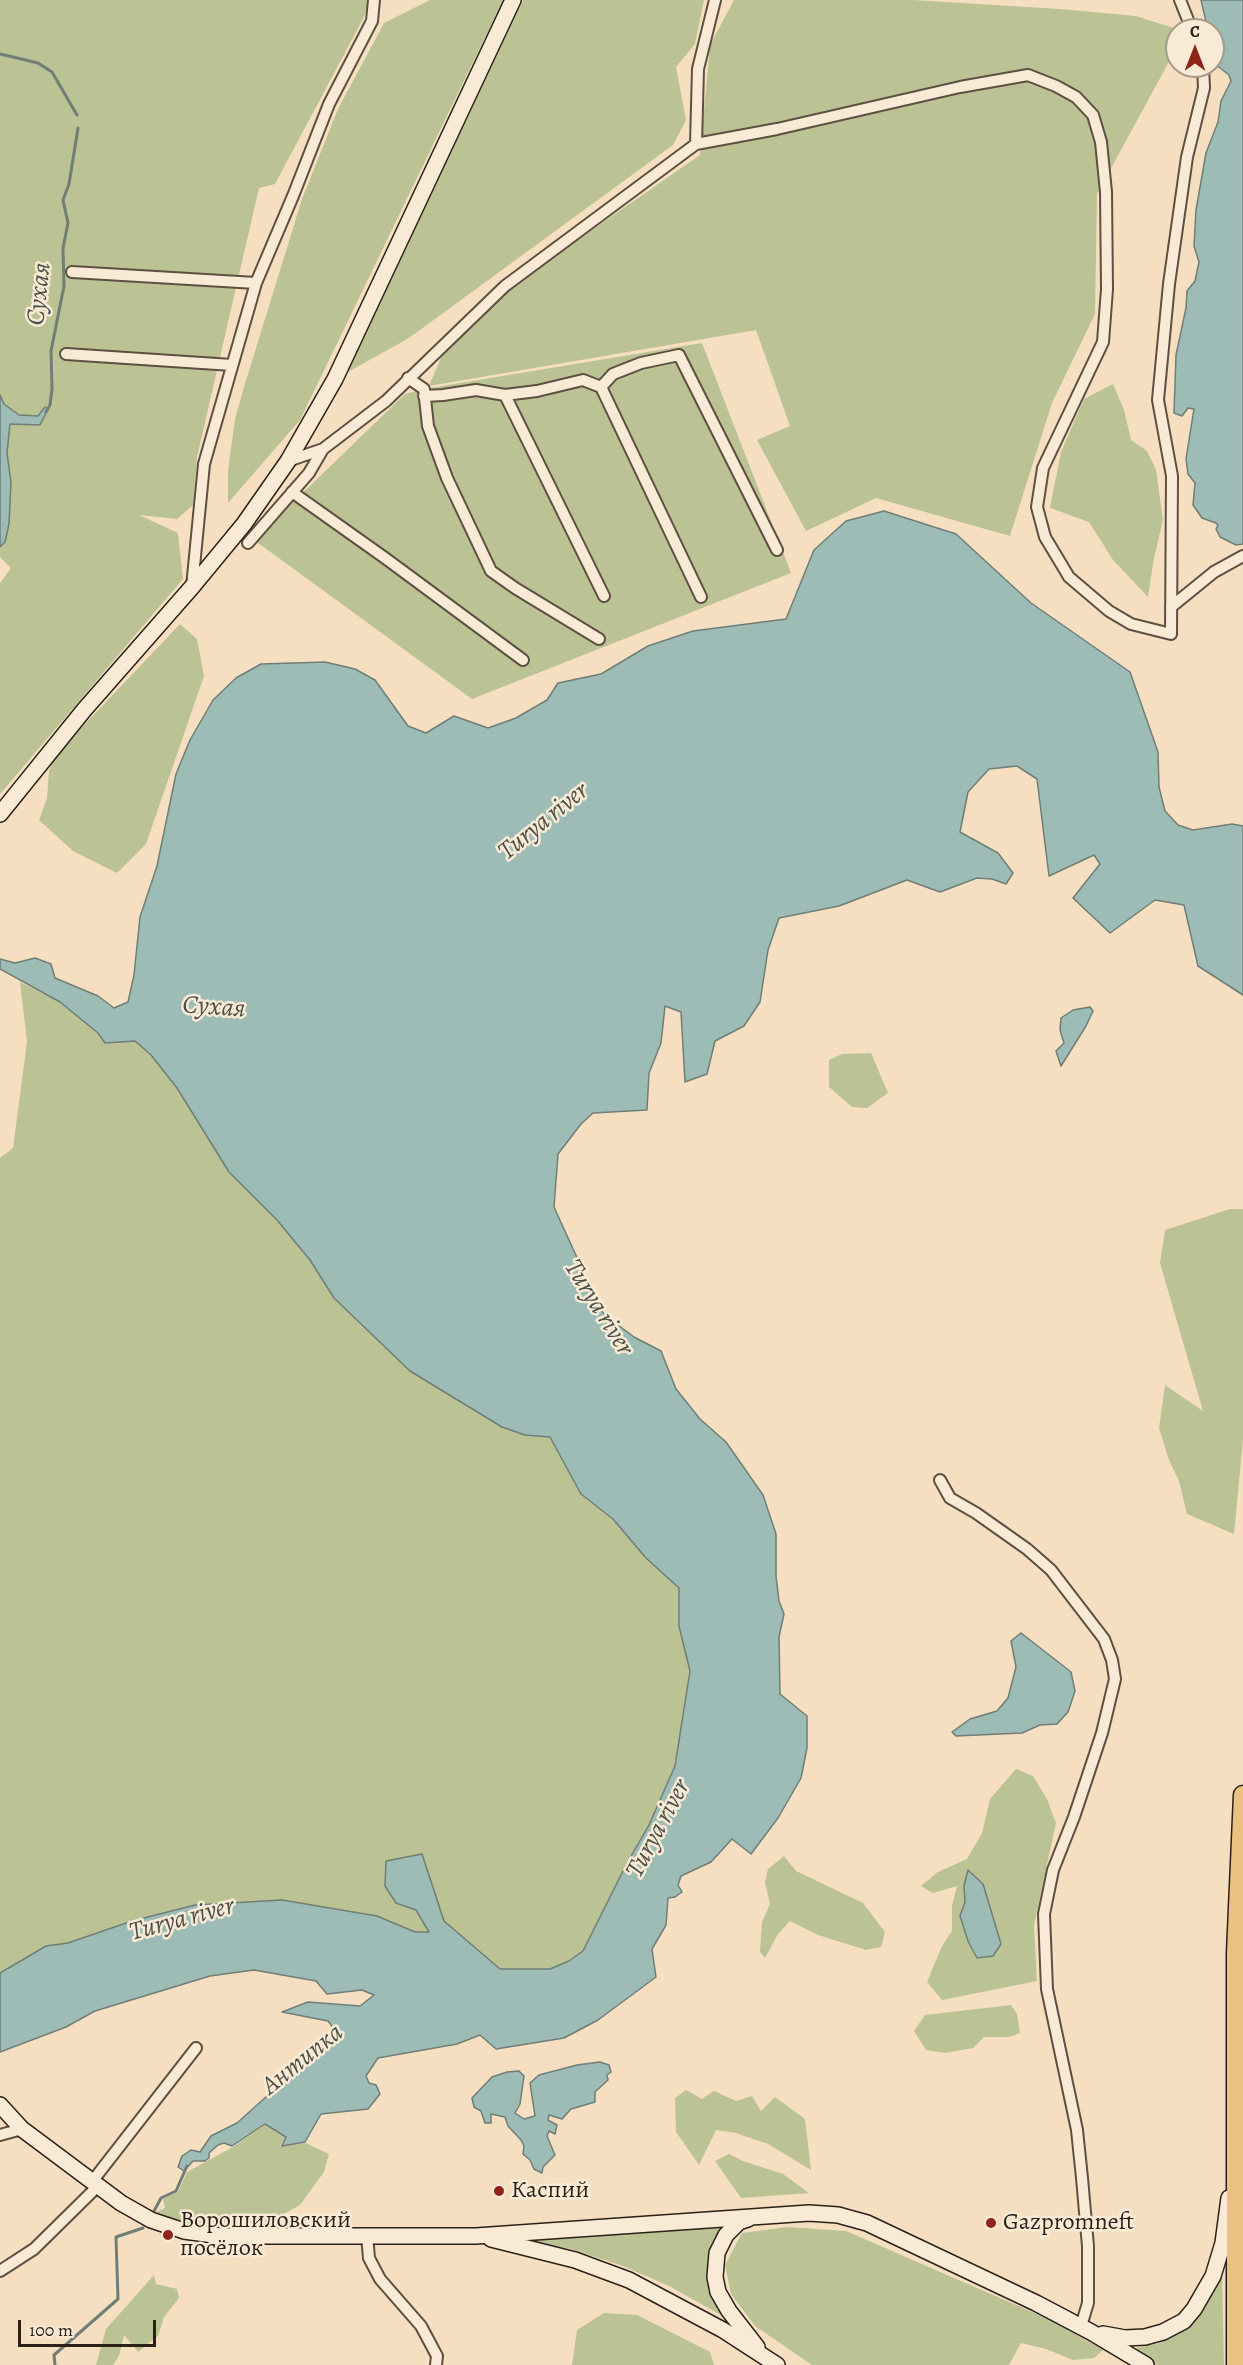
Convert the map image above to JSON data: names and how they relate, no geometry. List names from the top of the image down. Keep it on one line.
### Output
{"water":["Сухая","Turya river","Антипка"],"places":["Каспий","Gazpromneft","Ворошиловский посёлок"],"scale_bar":"100 m","north":"top"}
